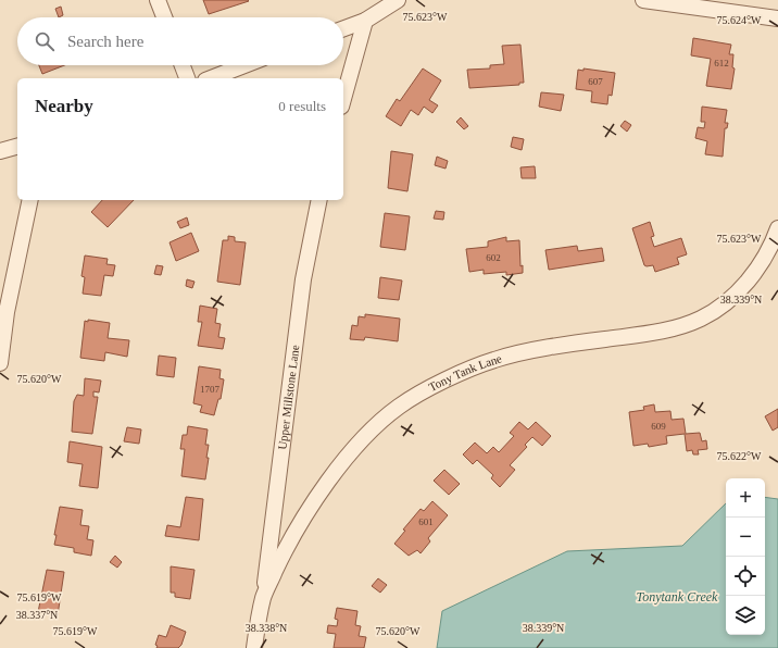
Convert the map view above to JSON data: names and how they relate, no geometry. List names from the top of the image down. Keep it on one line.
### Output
{"streets":{"street":["Tony Tank Lane","Upper Millstone Lane"]},"crossings":[["Tony Tank Lane","Upper Millstone Lane"]],"water":["Tonytank Creek"],"house_numbers":["612","607","602","1707","609","601"],"page":{"search":"Search here","heading":["Nearby","0 results"],"map_buttons":["+","−"]},"coordinates":["75.623°W","75.624°W","38.339°N","75.620°W","75.622°W","75.619°W","38.337°N","38.338°N"]}
